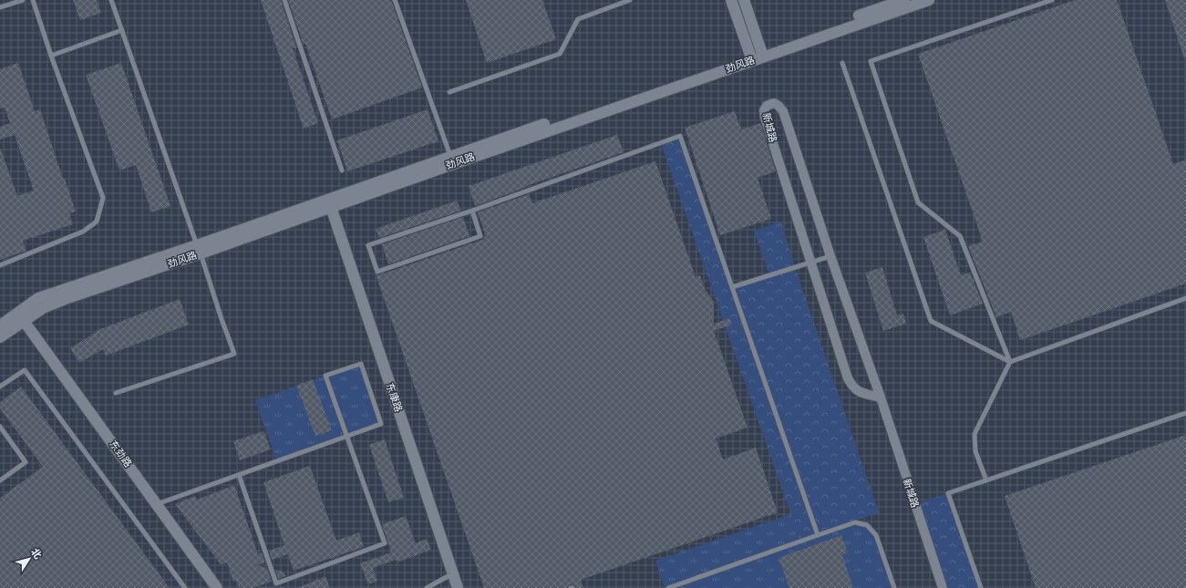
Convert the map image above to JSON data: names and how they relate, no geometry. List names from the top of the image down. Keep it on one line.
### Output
{"streets":{"street":["劲风路","新城路","东康路","东劲路"]},"crossings":[["劲风路","东康路"],["劲风路","东劲路"]],"north":"top right"}
